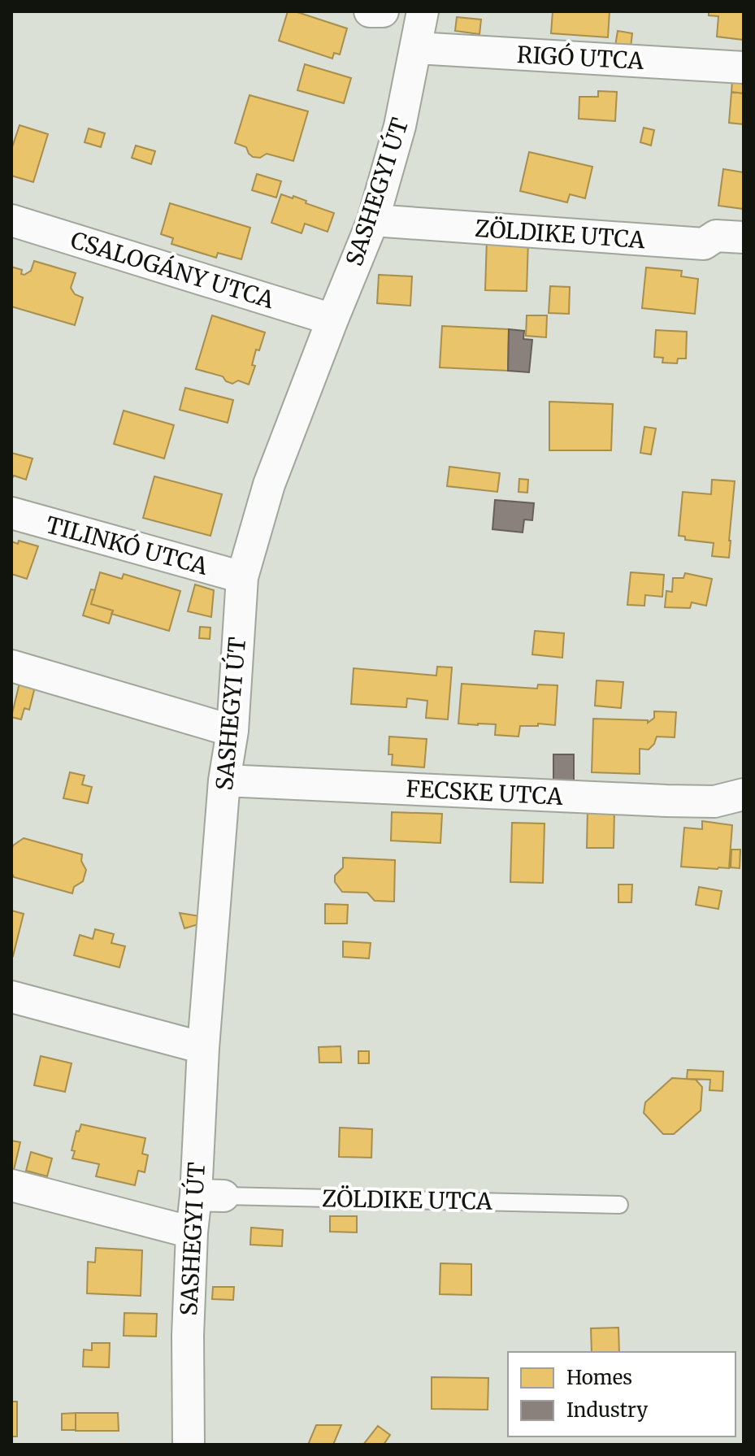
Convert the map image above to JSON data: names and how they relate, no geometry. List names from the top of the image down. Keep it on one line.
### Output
{"streets":{"street":["RIGÓ UTCA","SASHEGYI ÚT","ZÖLDIKE UTCA","CSALOGÁNY UTCA","TILINKÓ UTCA","FECSKE UTCA"]},"crossings":[["RIGÓ UTCA","SASHEGYI ÚT"],["SASHEGYI ÚT","ZÖLDIKE UTCA"],["SASHEGYI ÚT","CSALOGÁNY UTCA"],["SASHEGYI ÚT","TILINKÓ UTCA"],["SASHEGYI ÚT","FECSKE UTCA"]],"legend":["Homes","Industry"]}
